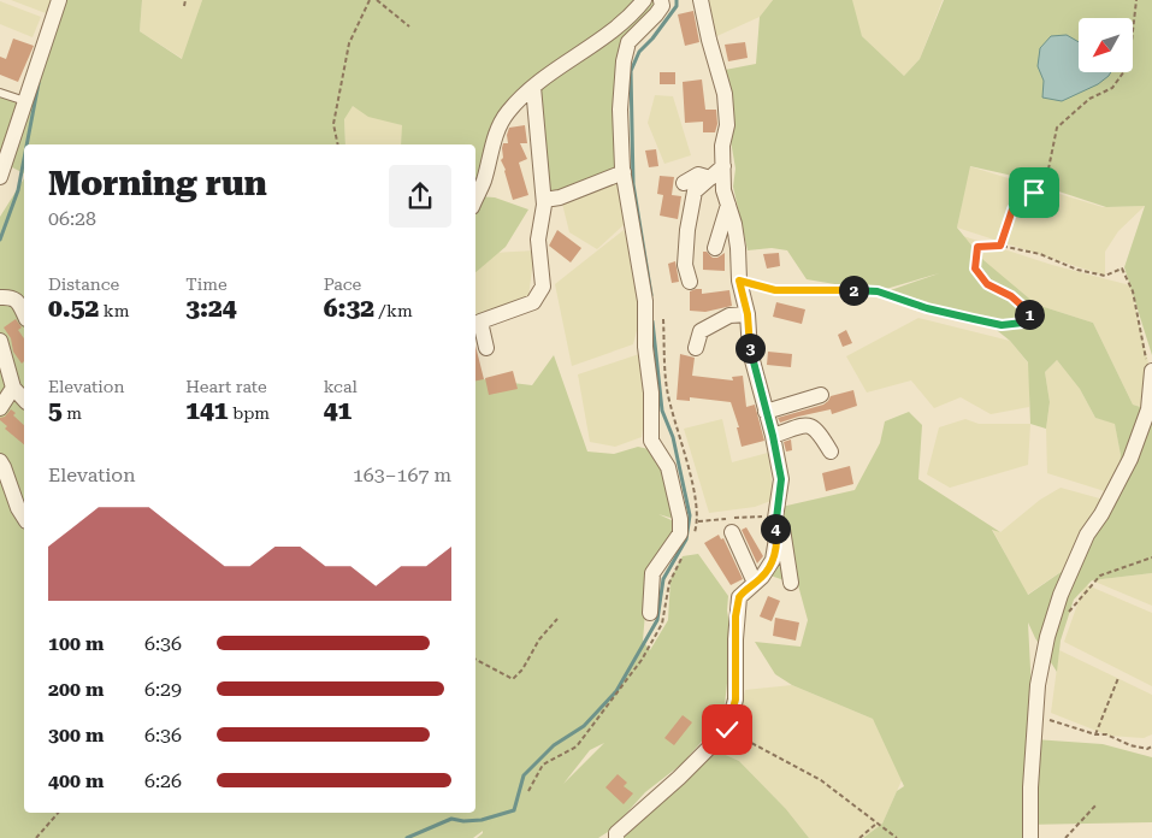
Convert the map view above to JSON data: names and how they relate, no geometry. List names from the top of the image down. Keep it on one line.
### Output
{"north":"bottom left","page":{"heading":["Morning run","06:28"],"stats":[["Distance","0.52 km"],["Time","3:24"],["Pace","6:32 /km"],["Elevation","5 m"],["Heart rate","141 bpm"],["kcal","41"]],"pins":["2","1","3","4"],"chart":["Elevation","163–167 m"],"list":[{"name":"100 m","note":"6:36"},{"name":"200 m","note":"6:29"},{"name":"300 m","note":"6:36"},{"name":"400 m","note":"6:26"}]}}
